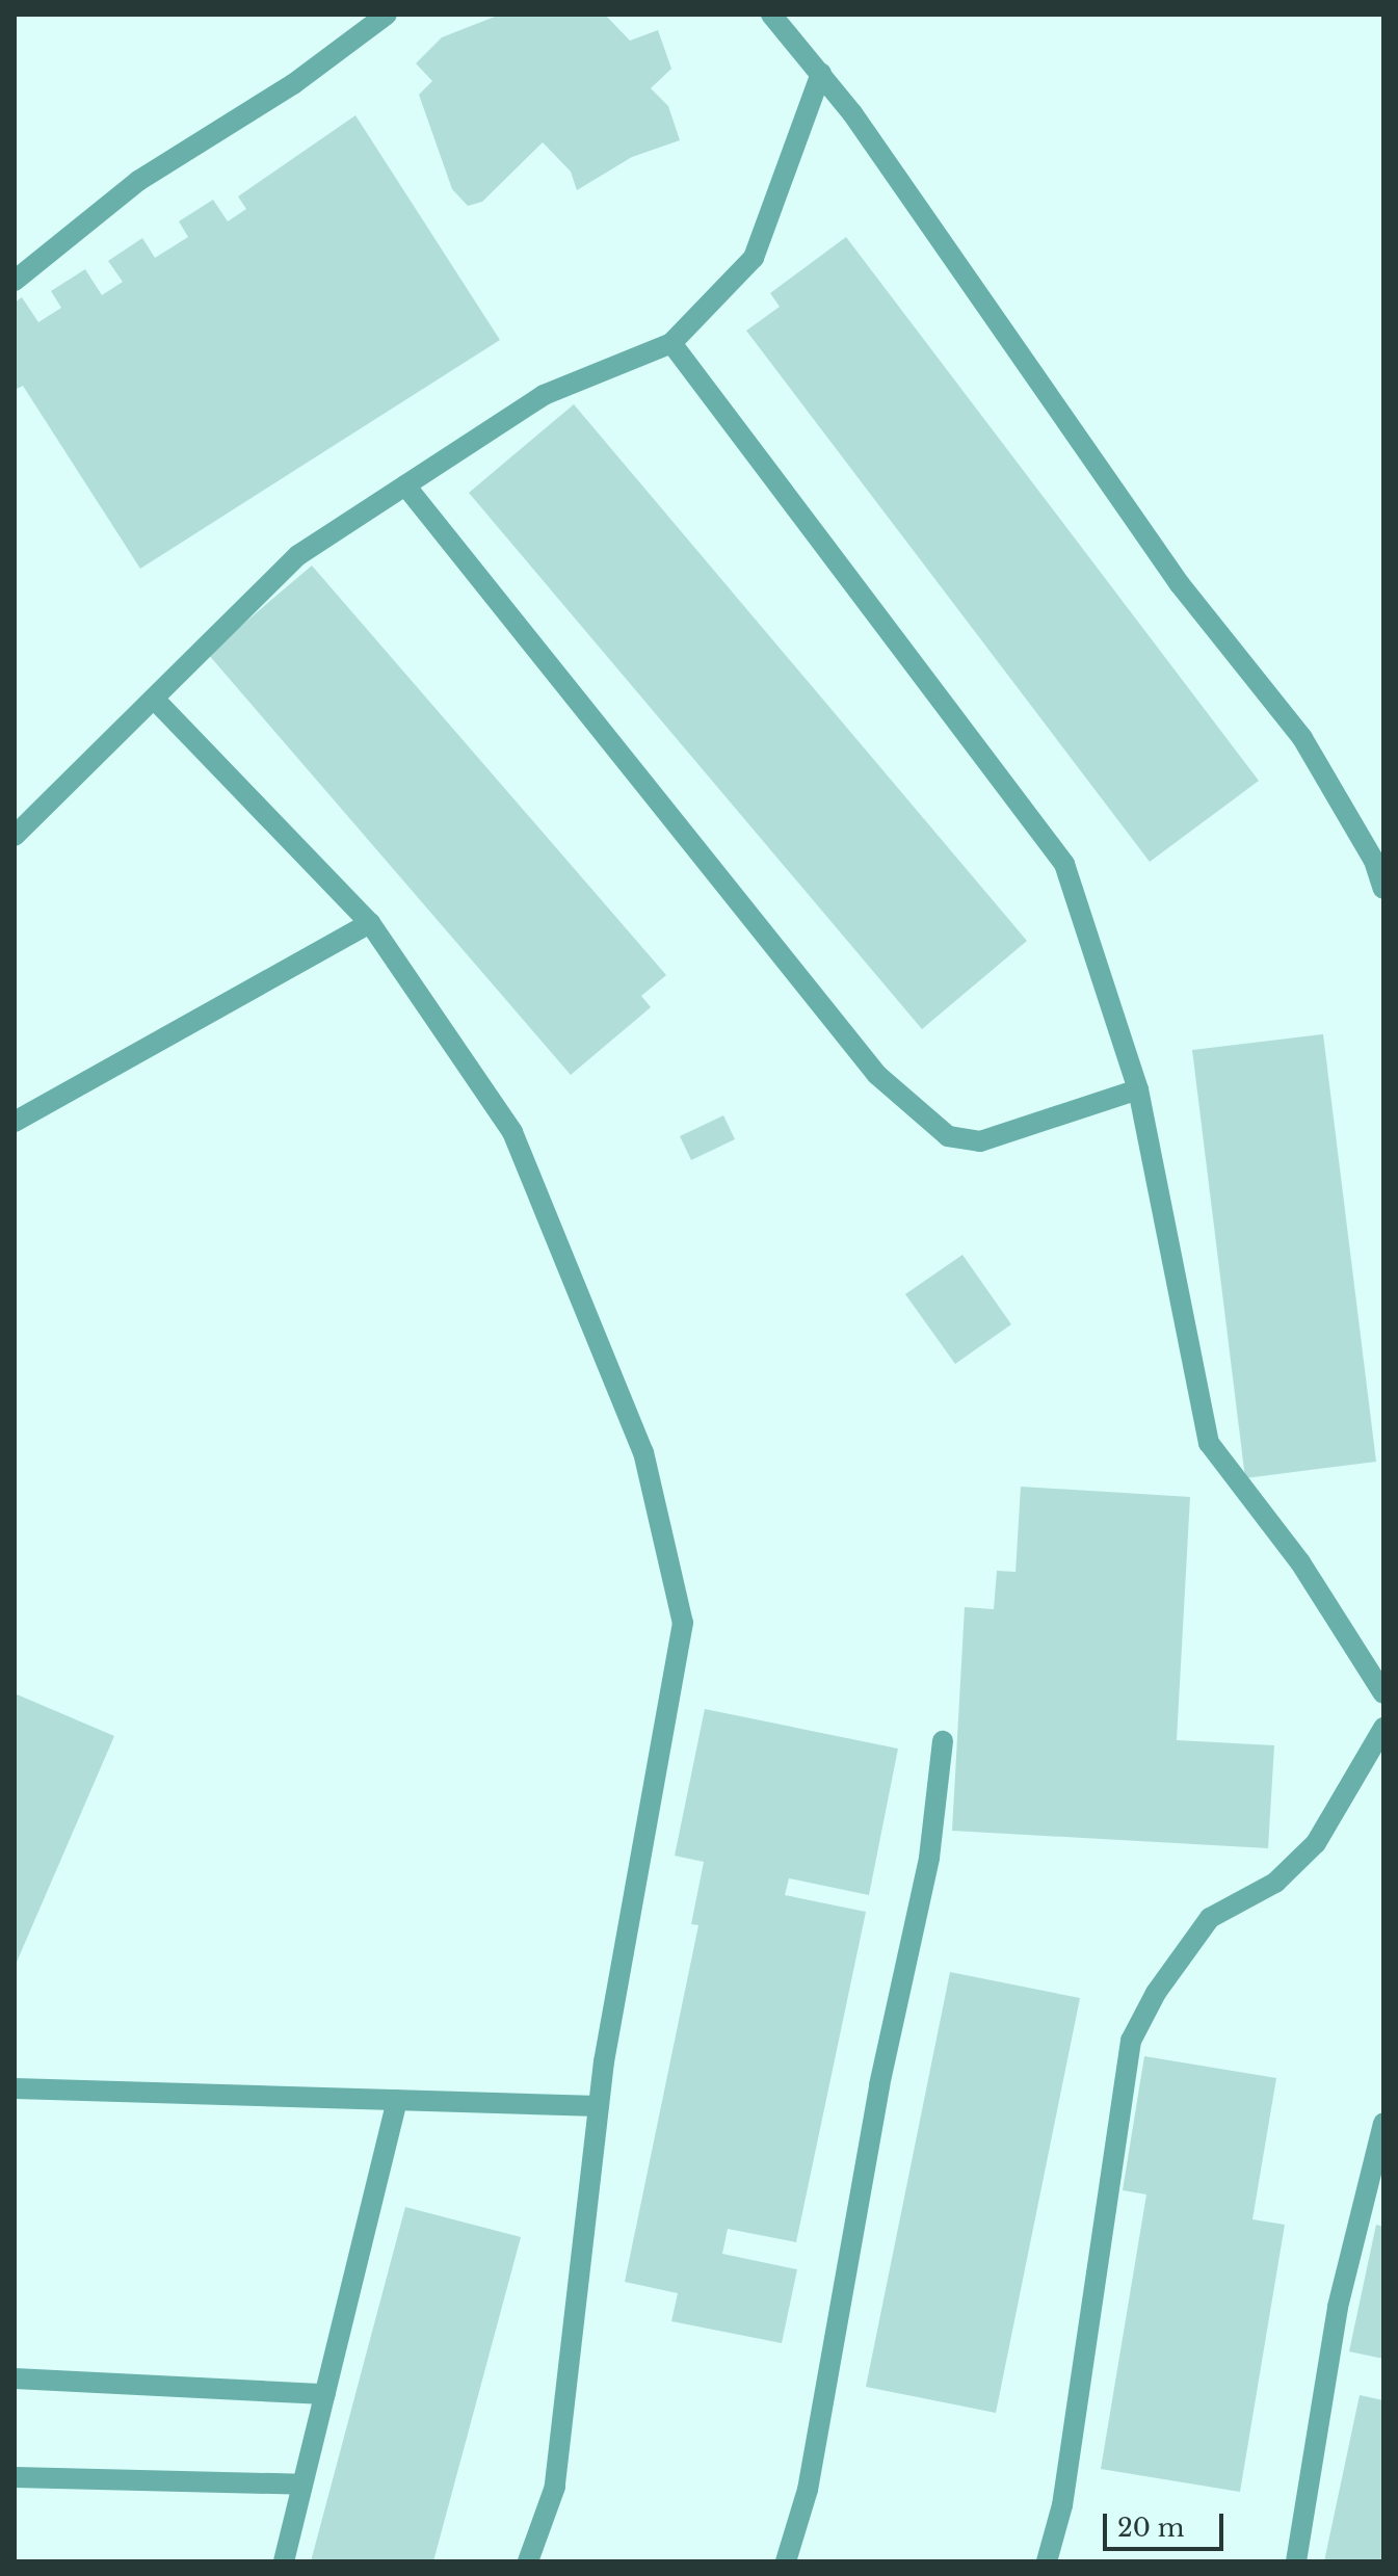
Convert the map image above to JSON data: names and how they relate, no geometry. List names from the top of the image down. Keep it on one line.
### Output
{"scale_bar":"20 m"}
